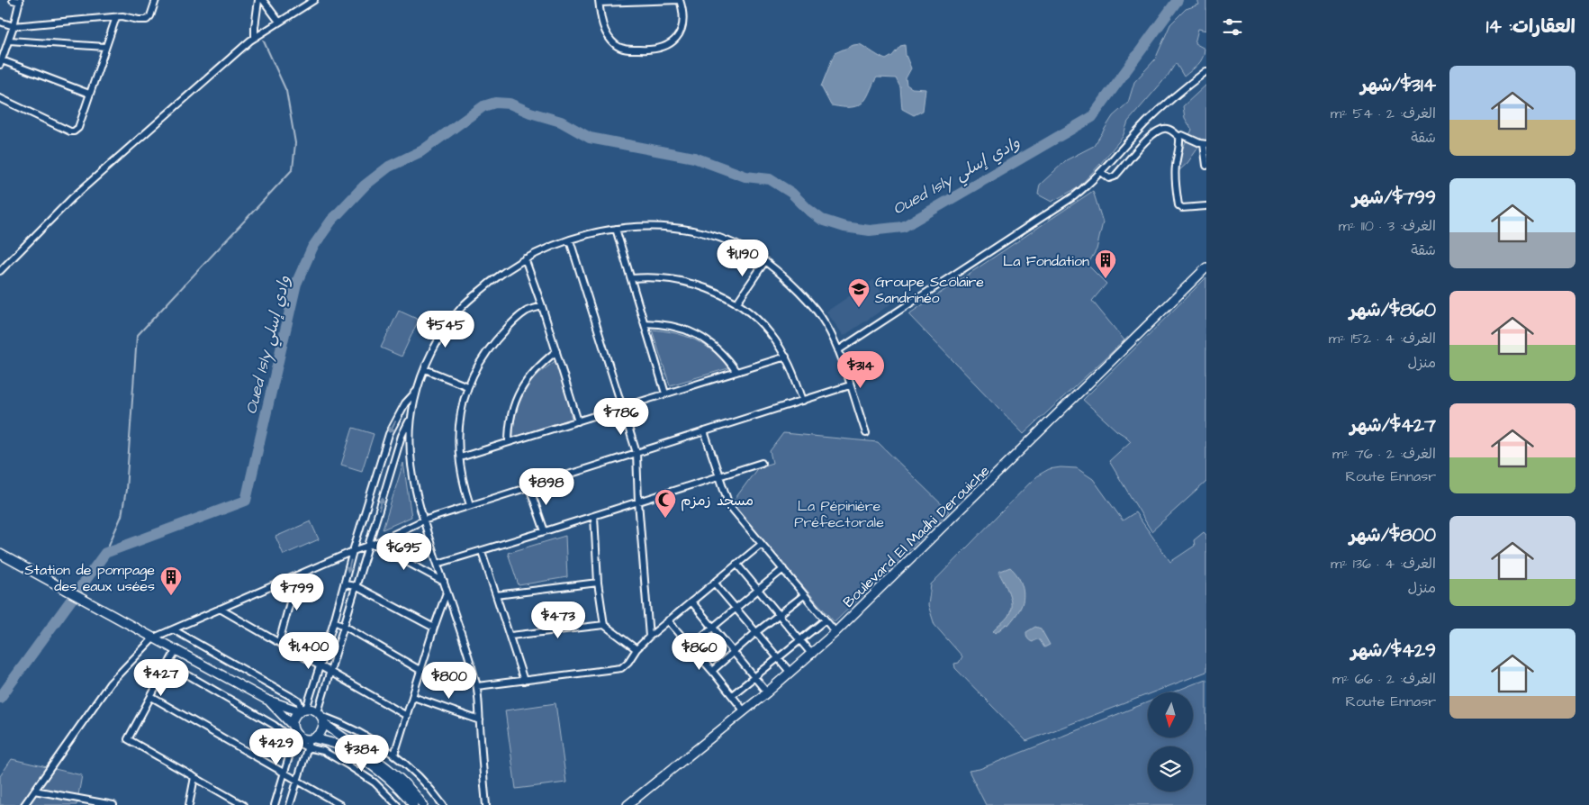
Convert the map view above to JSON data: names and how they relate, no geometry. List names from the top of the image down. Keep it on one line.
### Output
{"streets":{"street":["Boulevard El Madhi Derouiche"]},"water":["Oued Isly وادي إسلي"],"parks":["La Pépinière Préfectorale"],"places":{"building":["La Fondation","Station de pompage des eaux usées"],"school or university":["Groupe Scolaire Sandrinéo"],"mosque":["مسجد زمزم"]},"north":"bottom","page":{"heading":"العقارات: 14","list":[{"name":"$314/شهر","note":"الغرف: 2 · 54 m² · شقة"},{"name":"$799/شهر","note":"الغرف: 3 · 110 m² · شقة"},{"name":"$860/شهر","note":"الغرف: 4 · 152 m² · منزل"},{"name":"$427/شهر","note":"الغرف: 2 · 76 m² · Route Ennasr"},{"name":"$800/شهر","note":"الغرف: 4 · 136 m² · منزل"},{"name":"$429/شهر","note":"الغرف: 2 · 66 m² · Route Ennasr"}],"price":["$1,190","$545","$314","$786","$898","$695","$799","$473","$1,400","$860","$427","$800","$429","$384"]}}
